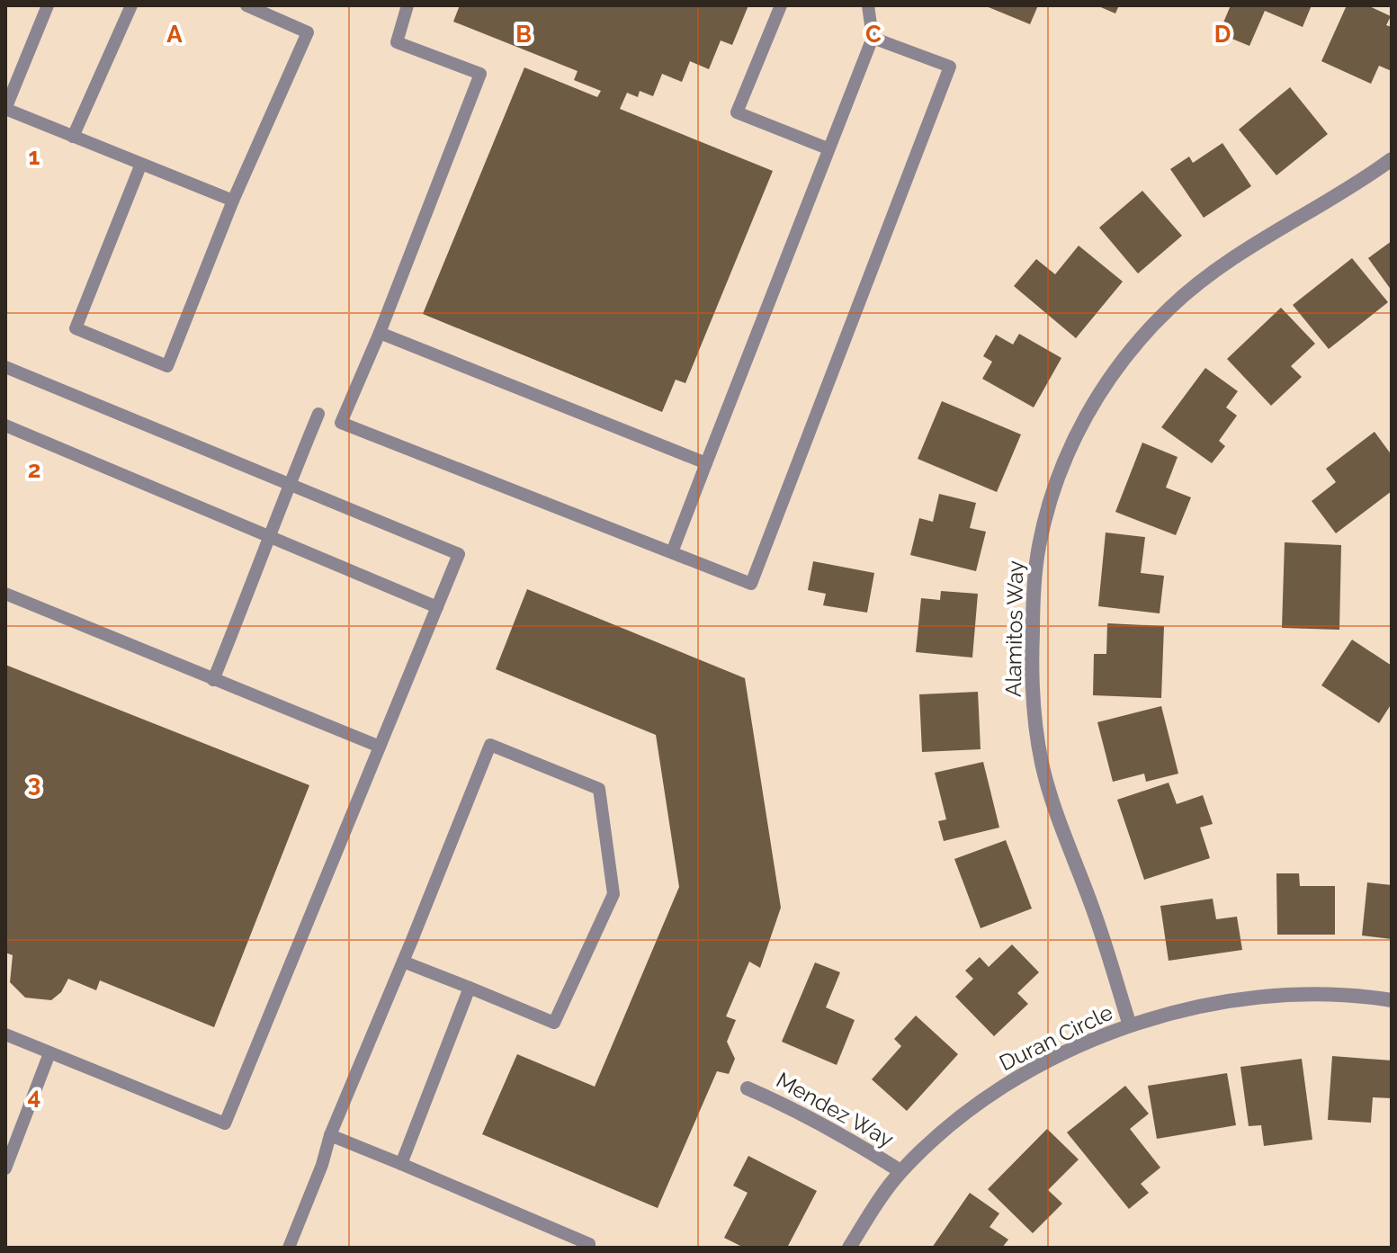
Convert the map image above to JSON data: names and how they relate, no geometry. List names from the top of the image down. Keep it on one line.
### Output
{"streets":{"street":["Alamitos Way","Duran Circle","Mendez Way"]},"crossings":[["Alamitos Way","Duran Circle"],["Duran Circle","Mendez Way"]],"grid":{"columns":["A","B","C","D"],"rows":["1","2","3","4"]}}
